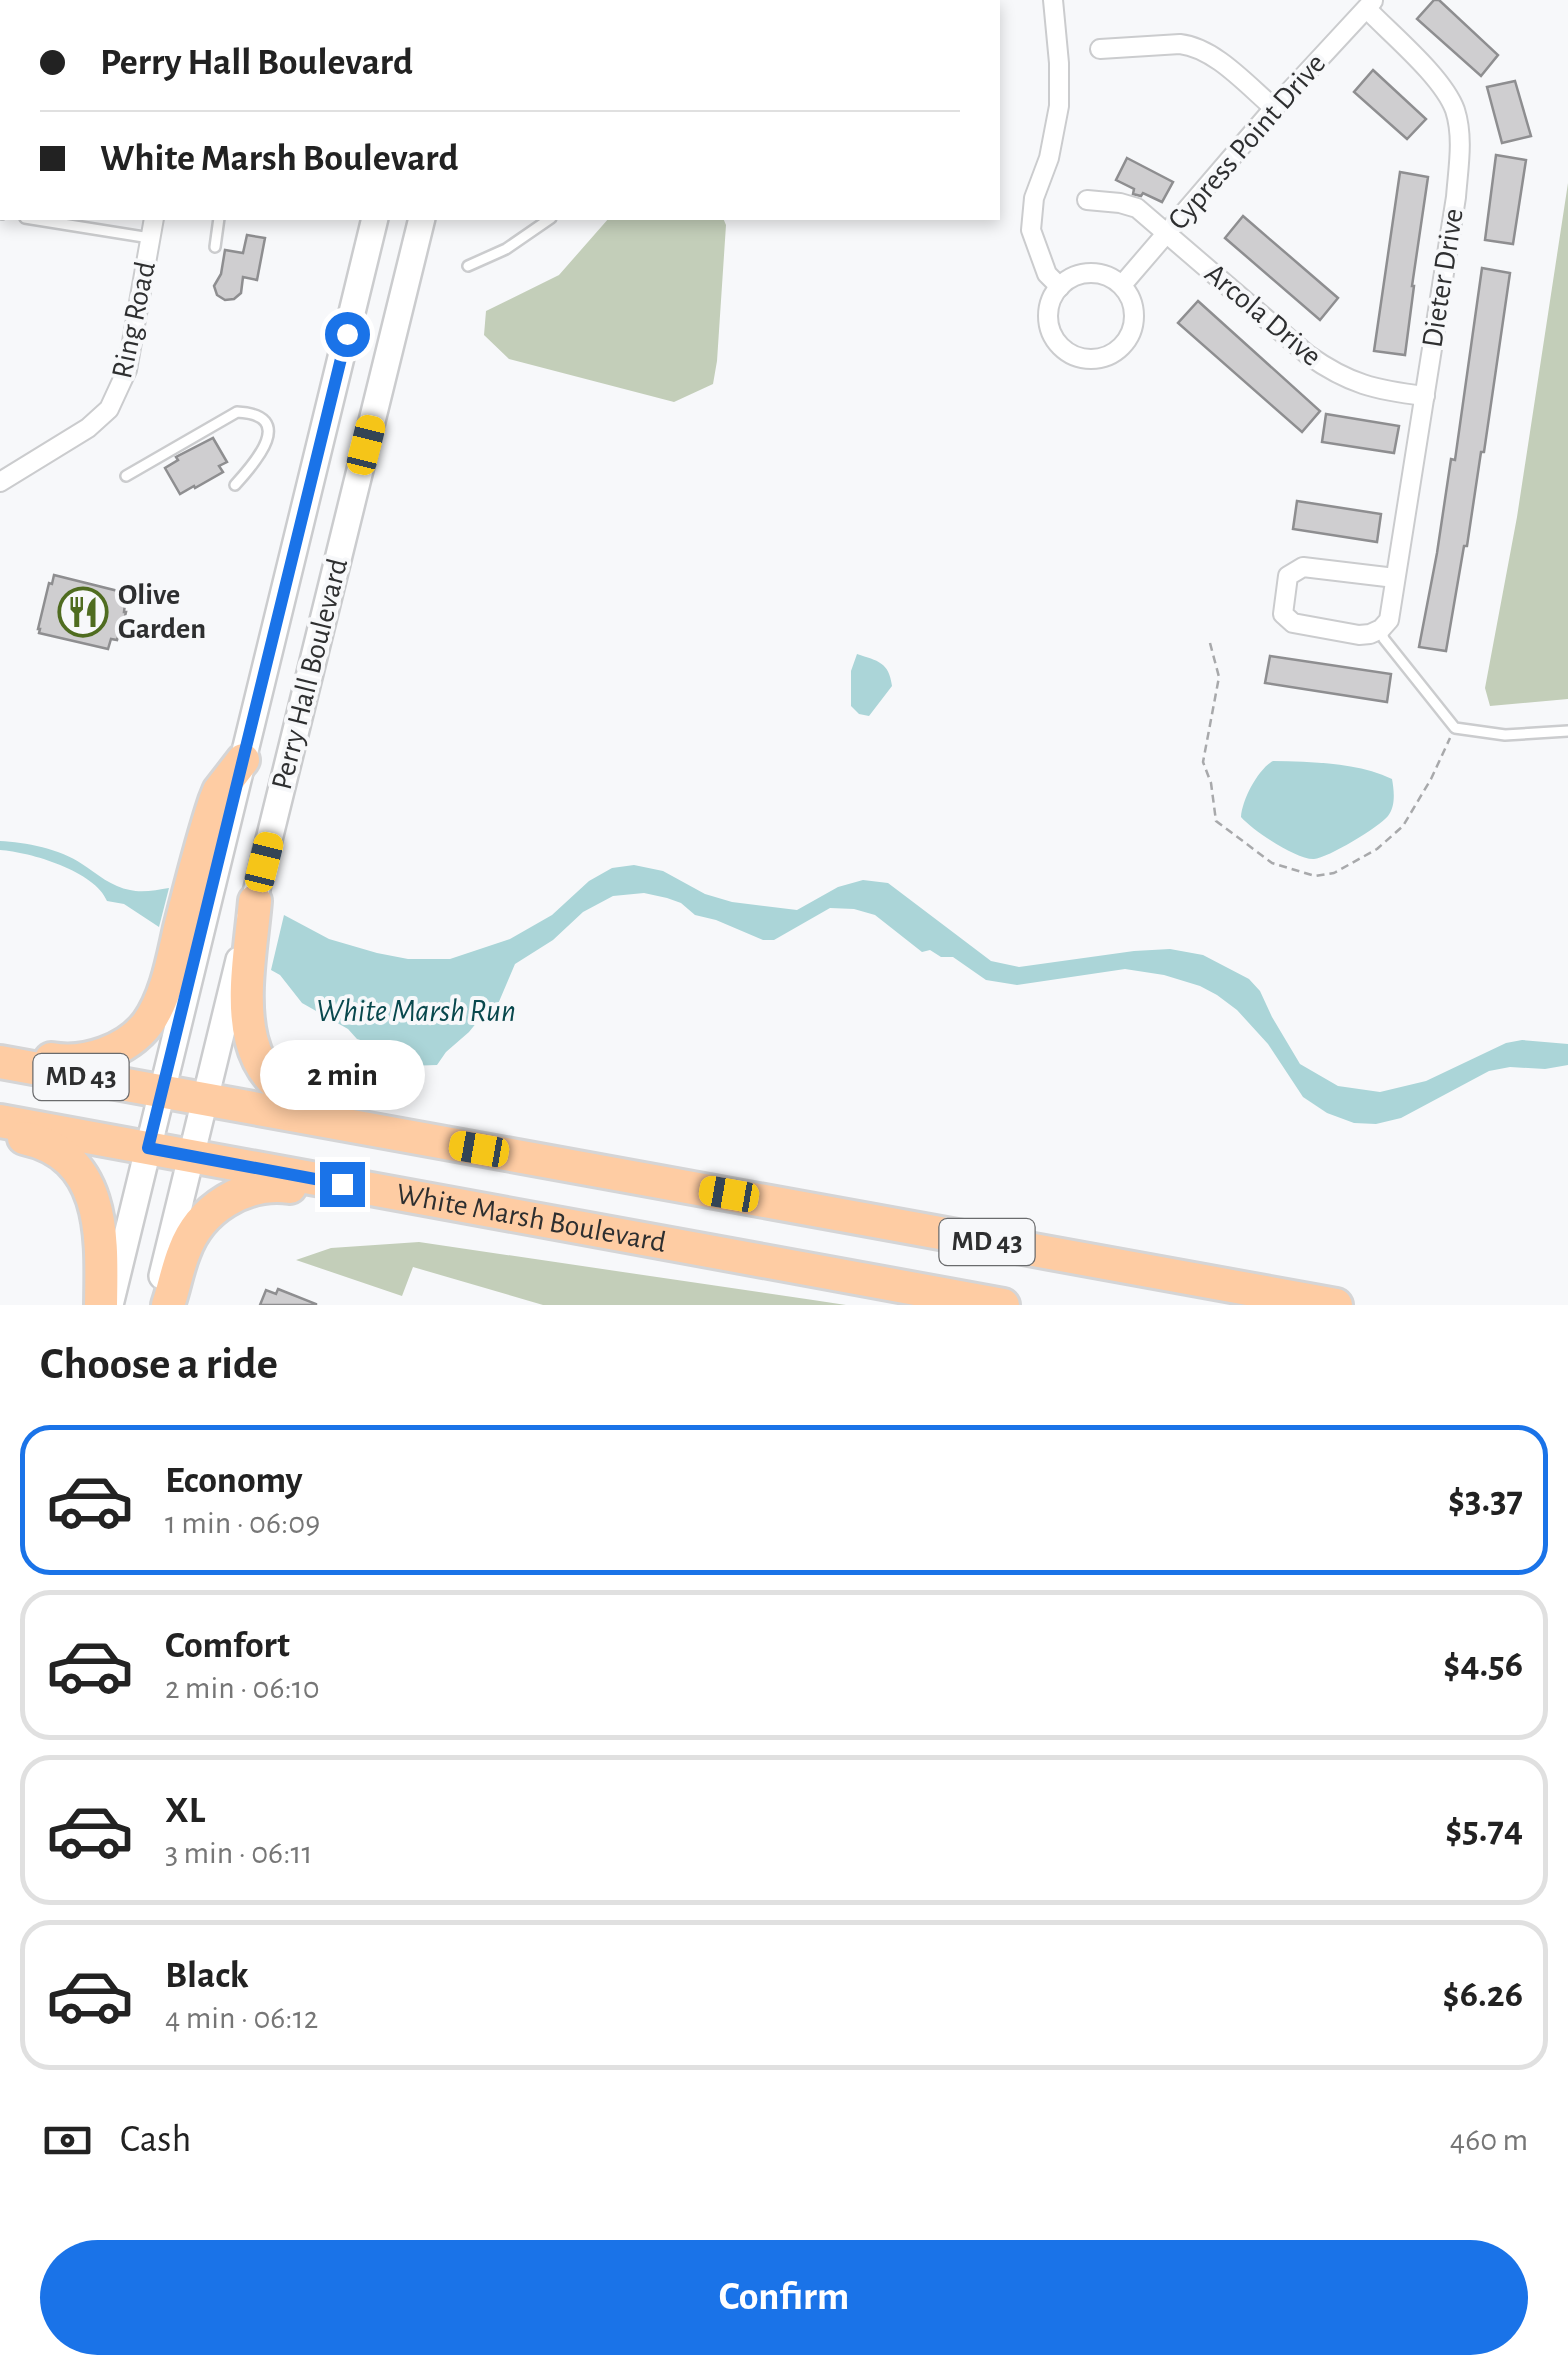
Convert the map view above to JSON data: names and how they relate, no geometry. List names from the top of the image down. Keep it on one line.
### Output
{"streets":{"highway":["MD 43","White Marsh Boulevard"],"main road":["Perry Hall Boulevard"],"street":["Cypress Point Drive","Dieter Drive","Arcola Drive","Ring Road"]},"crossings":[["Cypress Point Drive","Dieter Drive"],["Cypress Point Drive","Arcola Drive"],["Dieter Drive","Arcola Drive"],["Perry Hall Boulevard","White Marsh Boulevard"]],"water":["White Marsh Run"],"places":{"restaurant":["Olive Garden"]},"page":{"banner":["Perry Hall Boulevard","White Marsh Boulevard"],"bubble":"2 min","heading":"Choose a ride","list":[{"name":"Economy","note":"1 min · 06:09","value":"$3.37"},{"name":"Comfort","note":"2 min · 06:10","value":"$4.56"},{"name":"XL","note":"3 min · 06:11","value":"$5.74"},{"name":"Black","note":"4 min · 06:12","value":"$6.26"}],"pay":["Cash","460 m"],"buttons":"Confirm"}}
